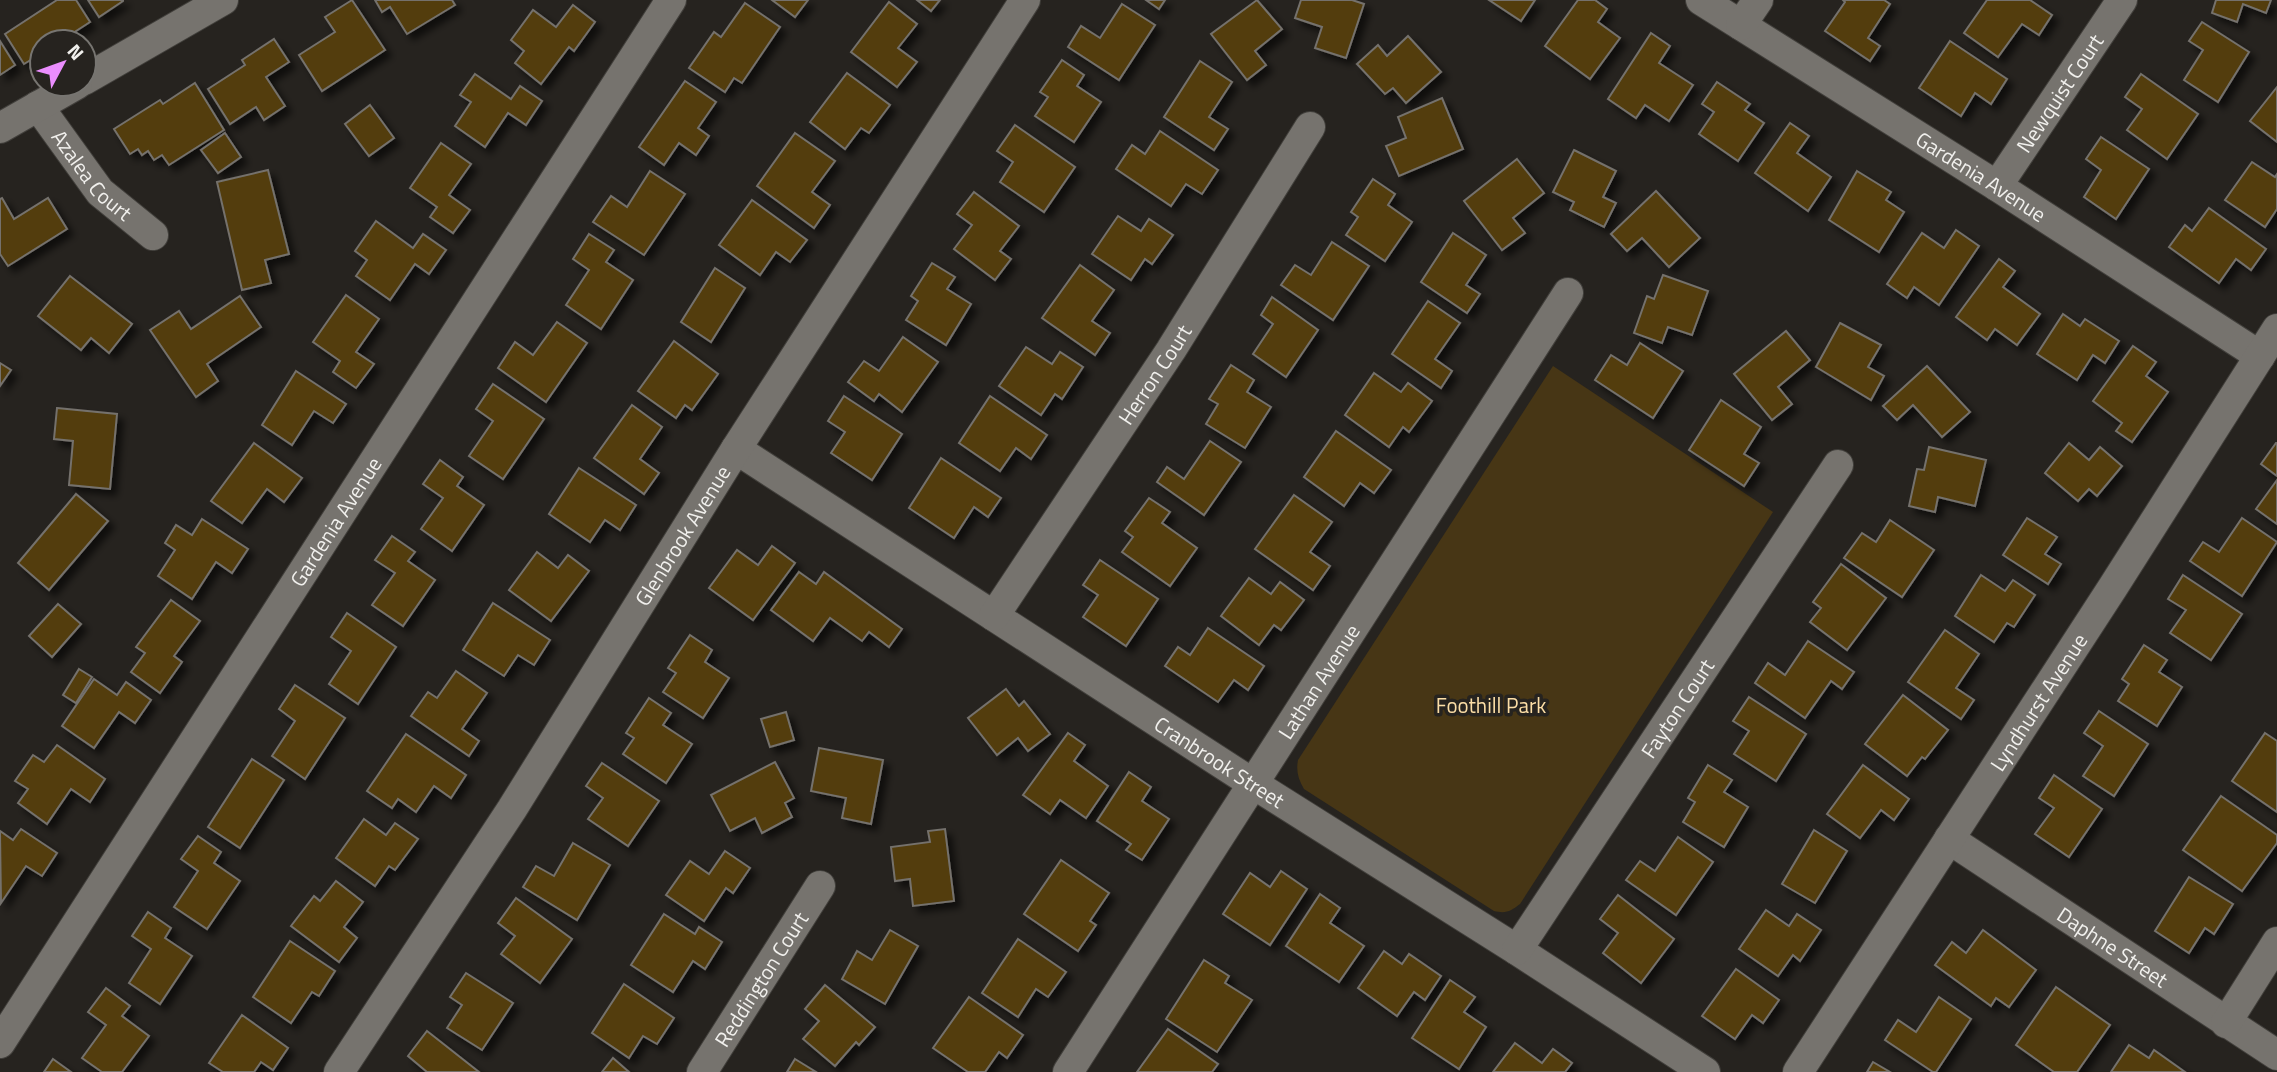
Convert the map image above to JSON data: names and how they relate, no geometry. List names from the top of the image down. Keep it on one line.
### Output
{"streets":{"street":["Newquist Court","Azalea Court","Gardenia Avenue","Herron Court","Glenbrook Avenue","Lathan Avenue","Lyndhurst Avenue","Fayton Court","Cranbrook Street","Daphne Street","Reddington Court"]},"crossings":[["Newquist Court","Gardenia Avenue"],["Gardenia Avenue","Lyndhurst Avenue"],["Herron Court","Cranbrook Street"],["Glenbrook Avenue","Cranbrook Street"],["Lathan Avenue","Cranbrook Street"],["Lyndhurst Avenue","Daphne Street"],["Fayton Court","Cranbrook Street"]],"parks":["Foothill Park"],"north":"top right"}
